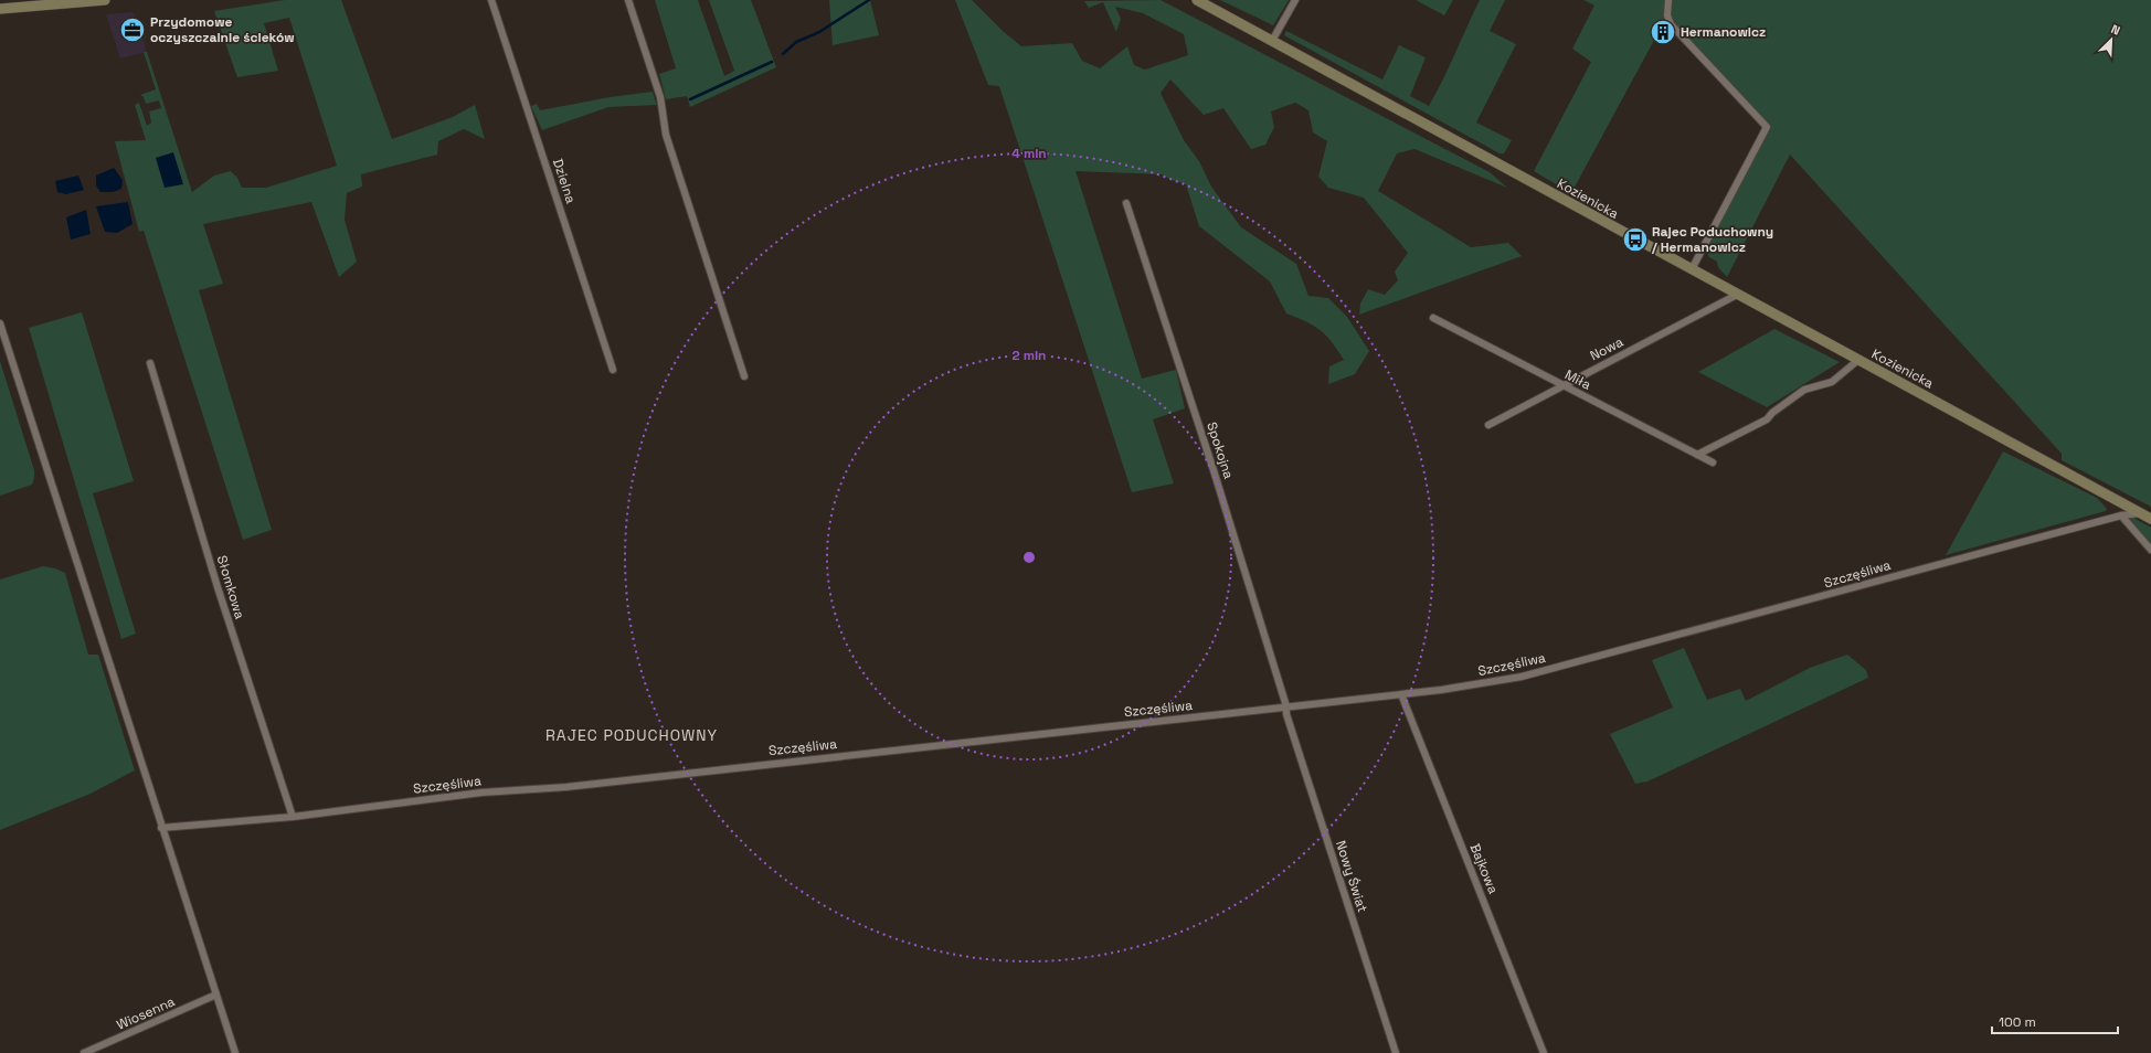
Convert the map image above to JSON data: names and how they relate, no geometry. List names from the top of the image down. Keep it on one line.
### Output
{"streets":{"main road":["Kozienicka"],"street":["Dzielna","Nowa","Miła","Spokojna","Szczęśliwa","Słomkowa","Bajkowa","Nowy Świat","Wiosenna"]},"crossings":[["Kozienicka","Nowa"],["Kozienicka","Szczęśliwa"],["Nowa","Miła"],["Spokojna","Szczęśliwa"],["Spokojna","Nowy Świat"],["Szczęśliwa","Słomkowa"],["Szczęśliwa","Bajkowa"],["Szczęśliwa","Nowy Świat"]],"districts":["RAJEC PODUCHOWNY"],"places":{"office":["Przydomowe oczyszczalnie ścieków"],"building":["Hermanowicz"],"bus stop":["Rajec Poduchowny / Hermanowicz"]},"scale_bar":"100 m","north":"top right","rings":["4 min","2 min"]}
